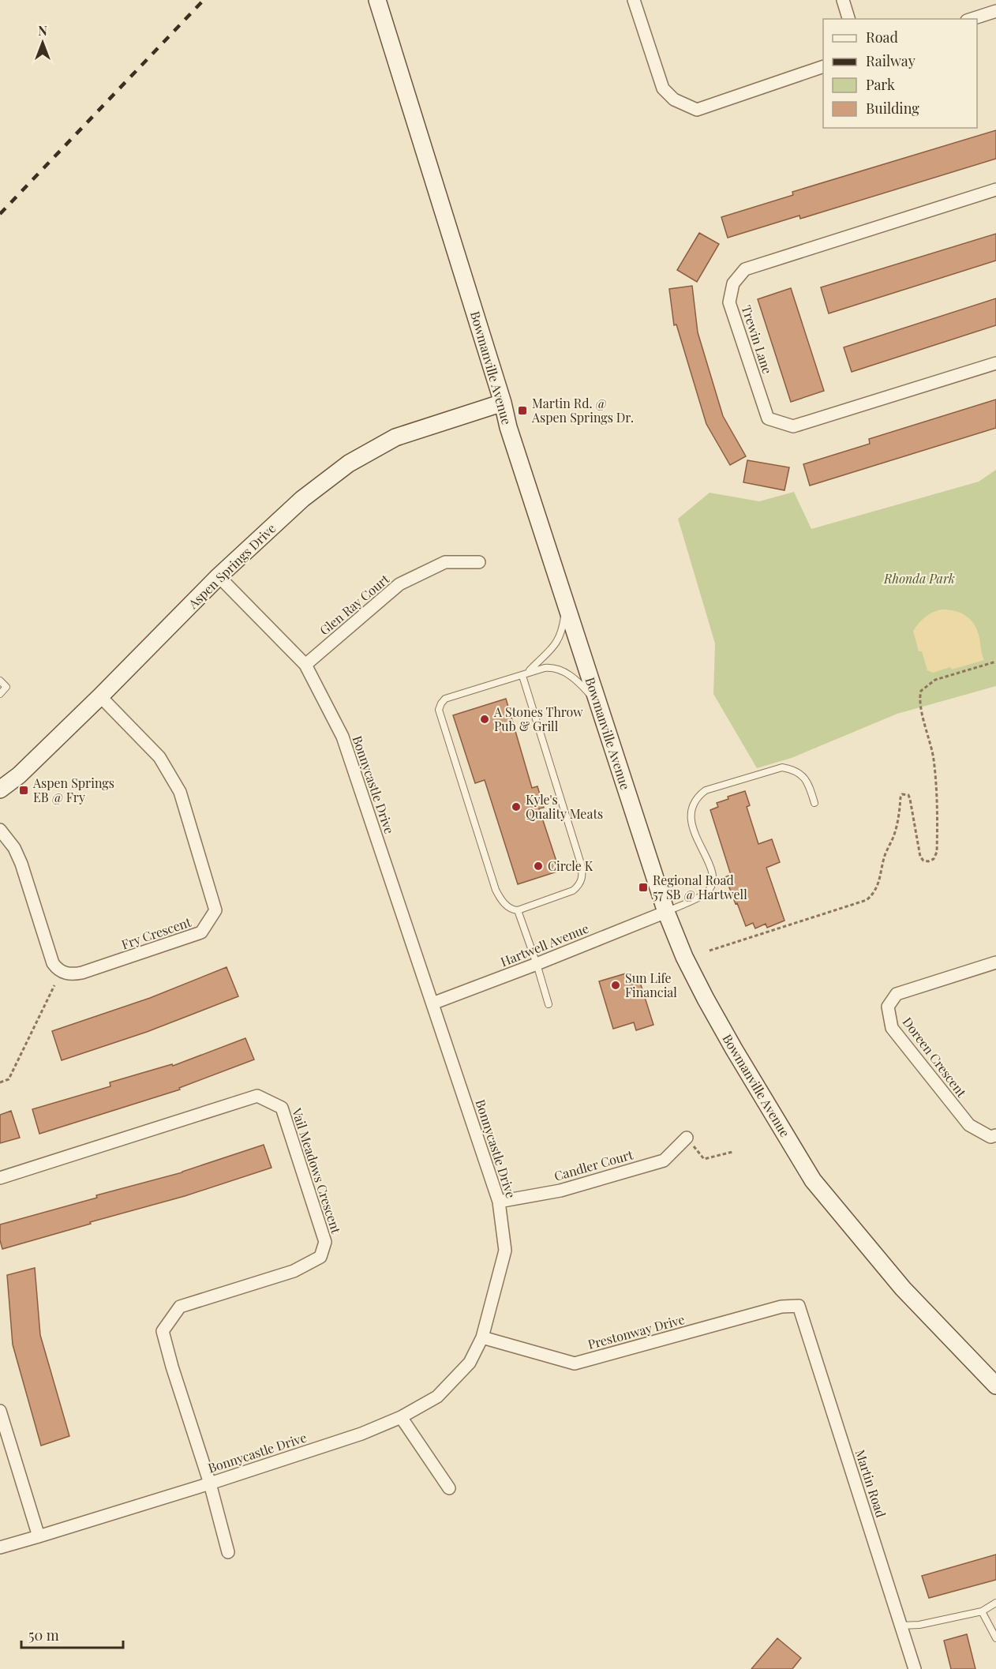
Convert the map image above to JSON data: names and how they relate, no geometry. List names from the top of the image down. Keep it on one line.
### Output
{"streets":{"main road":["Bowmanville Avenue","Aspen Springs Drive"],"street":["Trewin Lane","Glen Ray Court","Bonnycastle Drive","Fry Crescent","Hartwell Avenue","Doreen Crescent","Candler Court","Vail Meadows Crescent","Prestonway Drive","Martin Road"]},"crossings":[["Bowmanville Avenue","Aspen Springs Drive"],["Bowmanville Avenue","Hartwell Avenue"],["Aspen Springs Drive","Bonnycastle Drive"],["Aspen Springs Drive","Fry Crescent"],["Glen Ray Court","Bonnycastle Drive"],["Bonnycastle Drive","Hartwell Avenue"],["Bonnycastle Drive","Candler Court"],["Bonnycastle Drive","Vail Meadows Crescent"],["Bonnycastle Drive","Prestonway Drive"],["Prestonway Drive","Martin Road"]],"parks":["Rhonda Park"],"places":{"transit":["Martin Rd. @ Aspen Springs Dr.","Aspen Springs EB @ Fry","Regional Road 57 SB @ Hartwell"],"other":["A Stones Throw Pub & Grill","Kyle's Quality Meats","Circle K","Sun Life Financial"]},"legend":["Road","Railway","Park","Building"],"scale_bar":"50 m","north":"top"}
